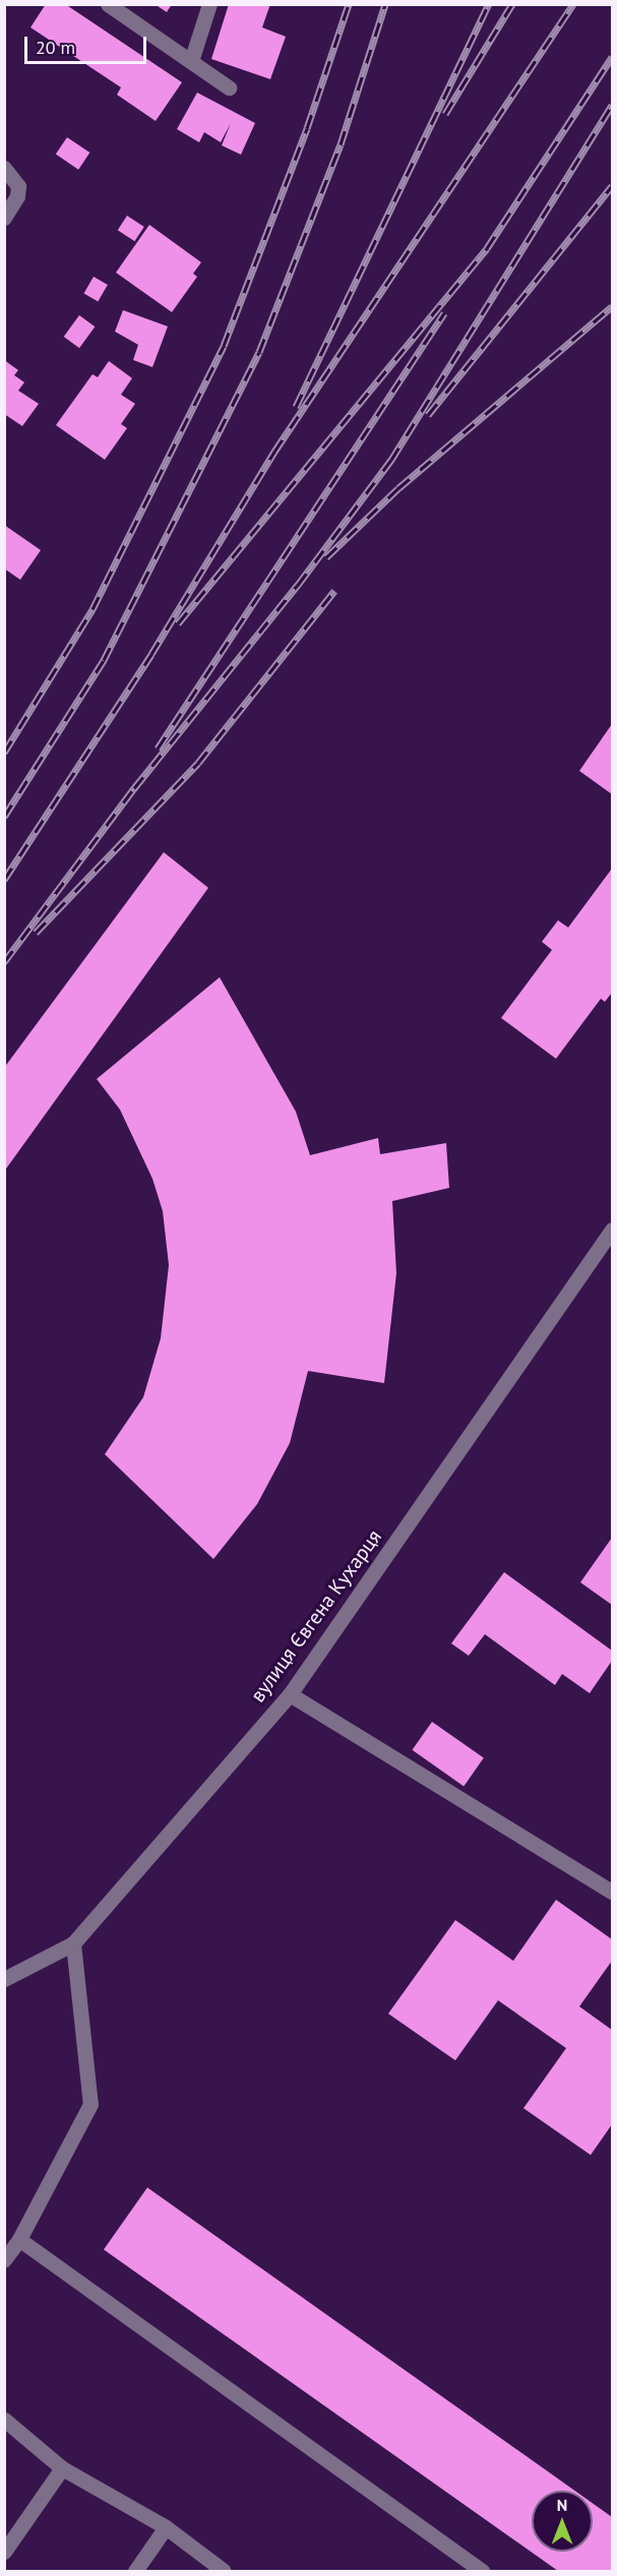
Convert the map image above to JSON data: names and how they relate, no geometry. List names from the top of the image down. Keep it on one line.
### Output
{"streets":{"street":["вулиця Євгена Кухарця"]},"scale_bar":"20 m","north":"top"}
